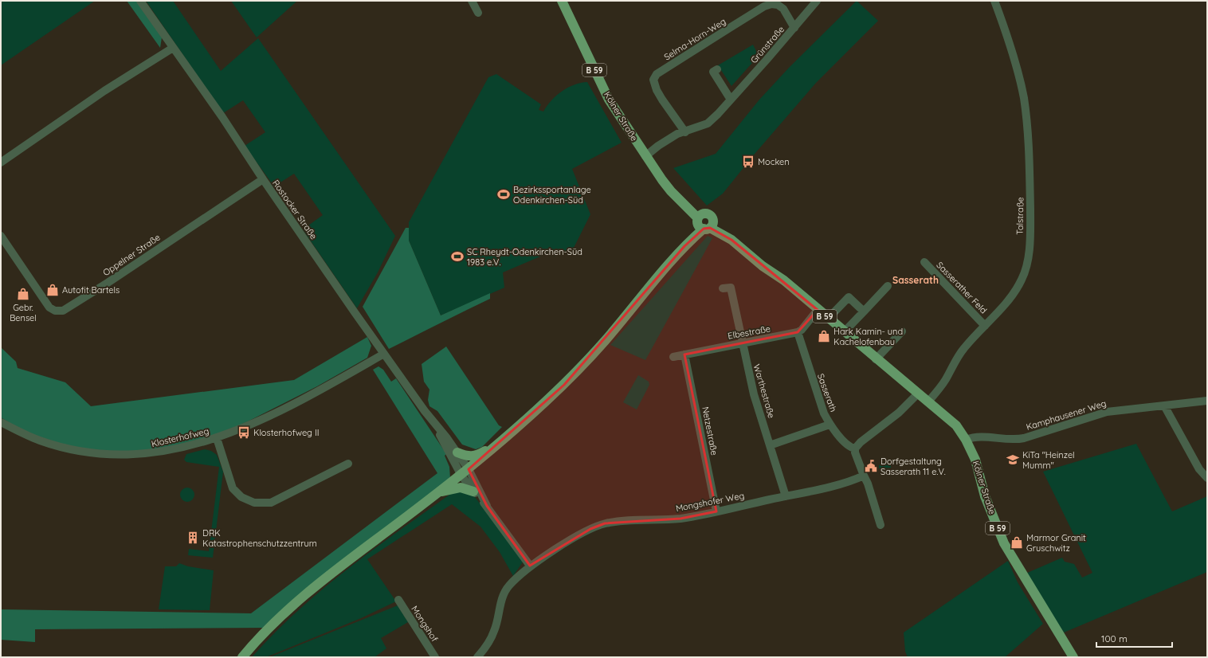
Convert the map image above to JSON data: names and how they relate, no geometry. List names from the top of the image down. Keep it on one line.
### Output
{"streets":{"main road":["B 59","Kölner Straße"],"street":["Selma-Horn-Weg","Grünstraße","Rostocker Straße","Talstraße","Oppelner Straße","Sasserather Feld","Elbestraße","Warthestraße","Sasserath","Kamphausener Weg","Netzestraße","Klosterhofweg","Mongshofer Weg","Mongshof"]},"crossings":[["Selma-Horn-Weg","Grünstraße"],["Grünstraße","Kölner Straße"],["Kölner Straße","Talstraße"],["Kölner Straße","Kamphausener Weg"],["Rostocker Straße","Oppelner Straße"],["Rostocker Straße","Klosterhofweg"],["Talstraße","Sasserather Feld"],["Elbestraße","Warthestraße"],["Elbestraße","Sasserath"],["Elbestraße","Netzestraße"],["Warthestraße","Mongshofer Weg"],["Netzestraße","Mongshofer Weg"]],"districts":["Sasserath"],"places":{"bus stop":["Mocken","Klosterhofweg II"],"sports":["Bezirkssportanlage Odenkirchen-Süd","SC Rheydt-Odenkirchen-Süd 1983 e.V."],"shop":["Autofit Bartels","Gebr. Bensel","Hark Kamin- und Kachelofenbau","Marmor Granit Gruschwitz"],"school or university":["KiTa \"Heinzel Mumm\""],"public building":["Dorfgestaltung Sasserath 11 e.V."],"building":["DRK Katastrophenschutzzentrum"]},"scale_bar":"100 m"}
